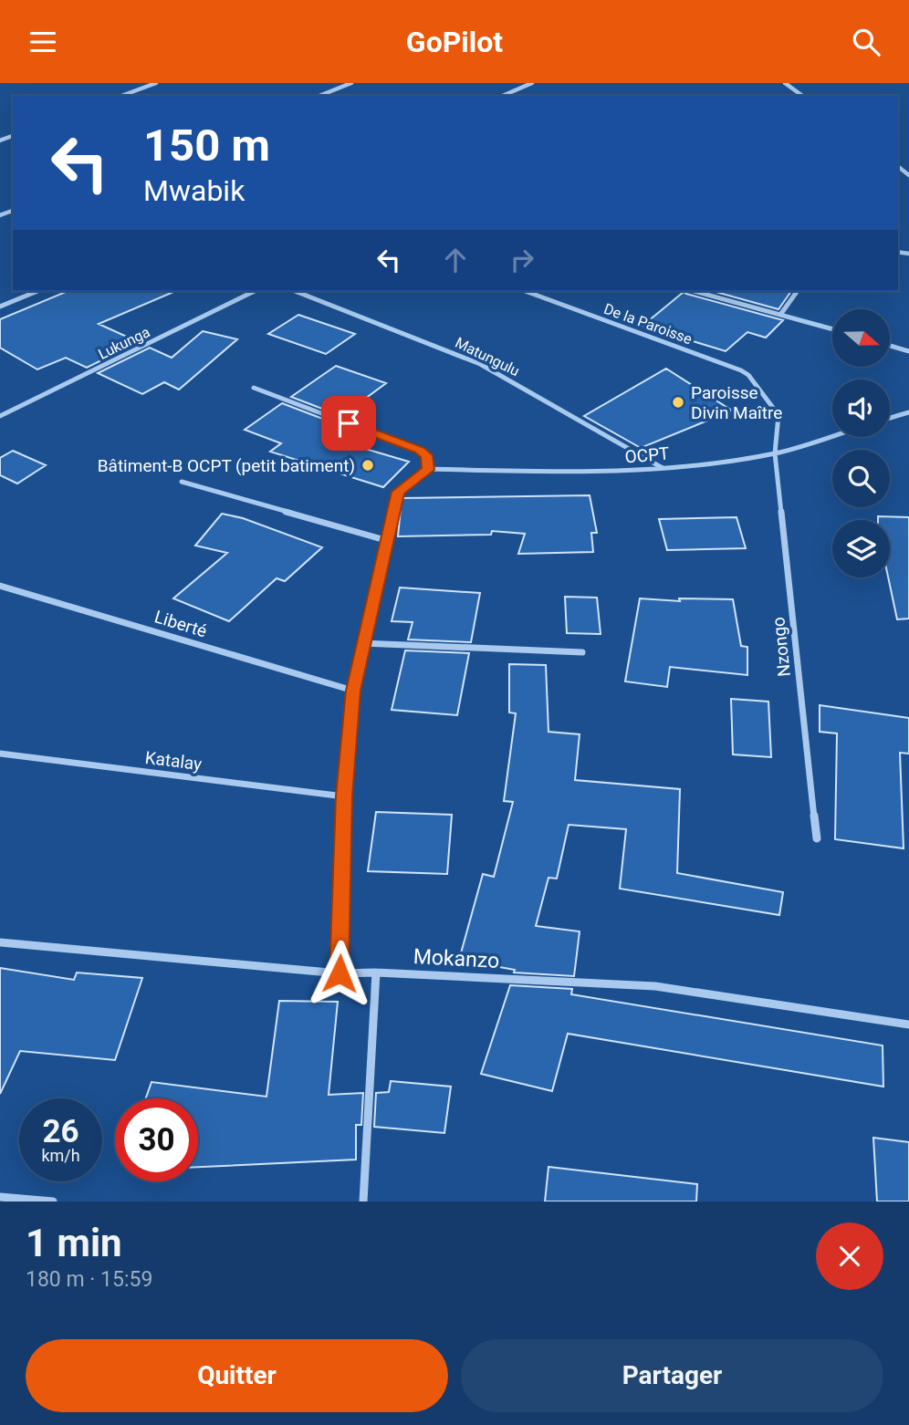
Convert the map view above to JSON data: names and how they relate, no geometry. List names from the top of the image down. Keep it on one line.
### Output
{"streets":{"street":["De la Paroisse","Lukunga","Matungulu","OCPT","Liberté","Nzongo","Katalay","Mokanzo"]},"crossings":[["De la Paroisse","OCPT"],["De la Paroisse","Nzongo"],["Matungulu","OCPT"],["OCPT","Nzongo"]],"places":["Paroisse Divin Maître","Bâtiment-B OCPT (petit batiment)"],"north":"right","page":{"header":"GoPilot","turn":["150 m","Mwabik"],"speed":"26 km/h","limit":"30","heading":["1 min","180 m · 15:59"],"buttons":["Quitter","Partager"]}}
